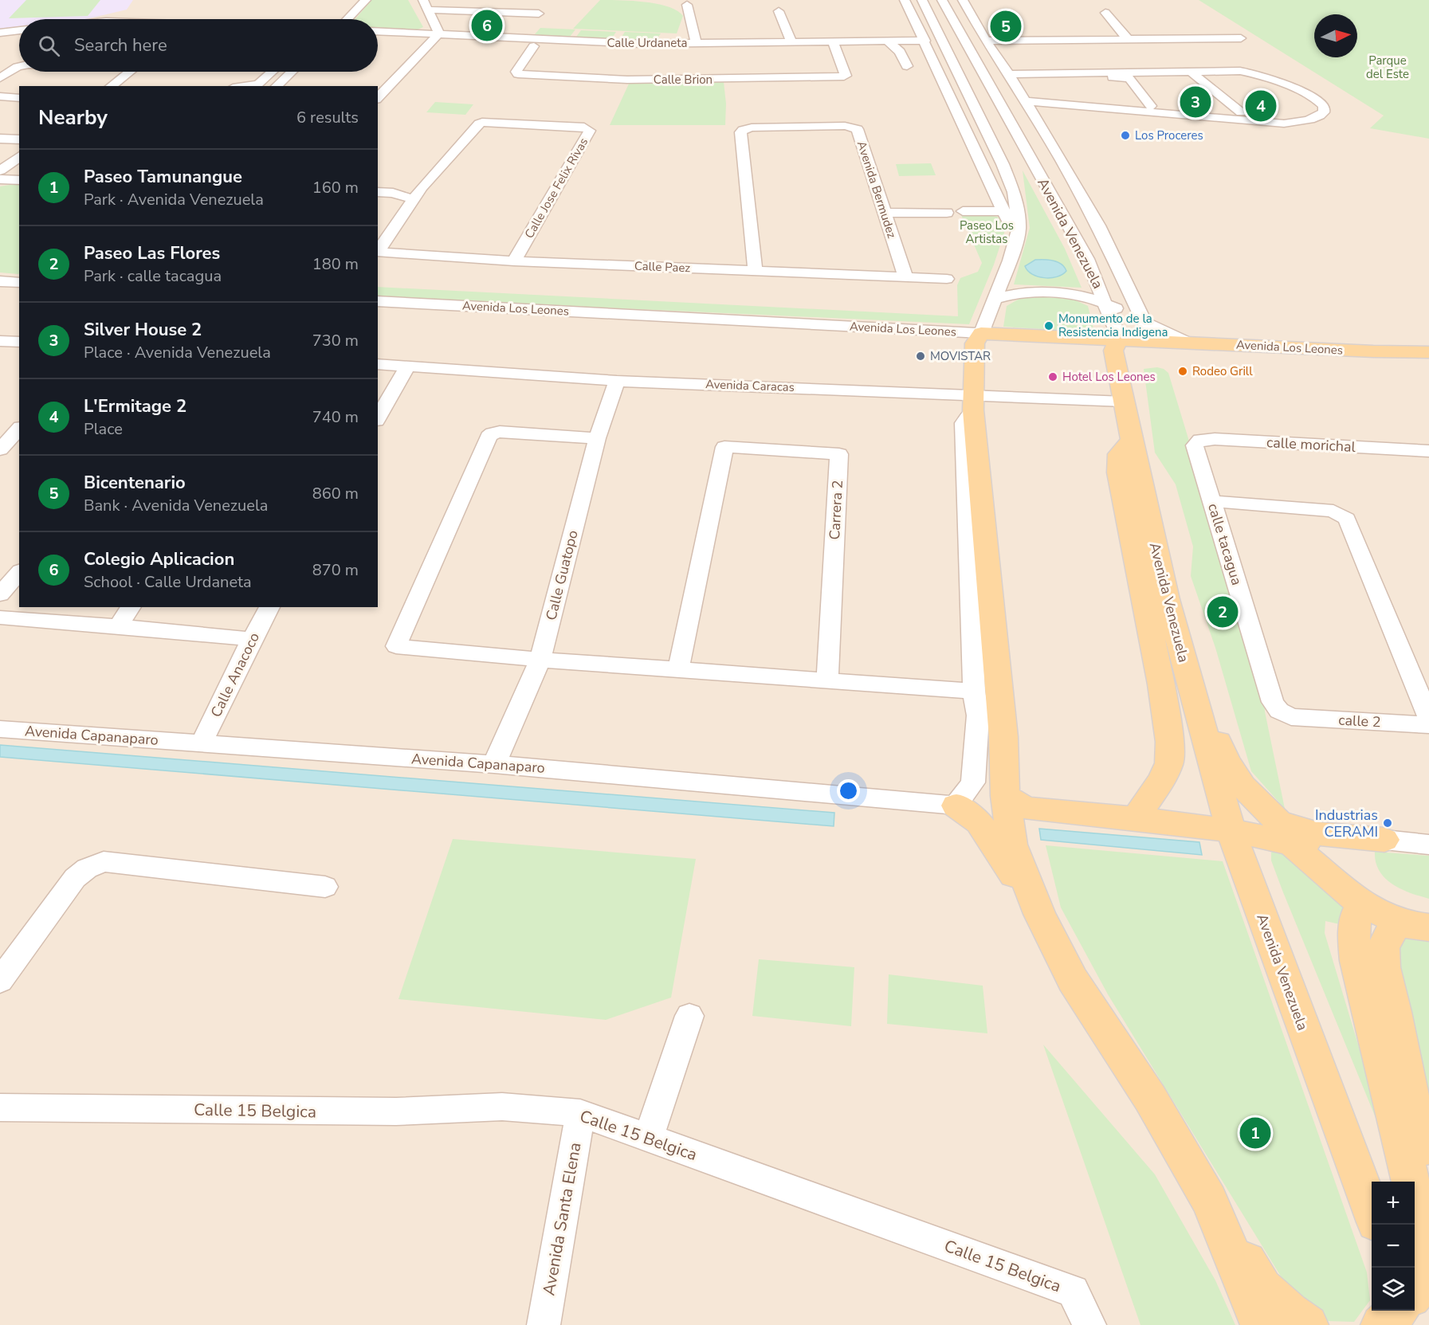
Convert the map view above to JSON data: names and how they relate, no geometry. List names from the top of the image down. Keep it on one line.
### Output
{"streets":{"main road":["Avenida Venezuela","Avenida Los Leones"],"street":["Calle Urdaneta","Calle Brion","Calle Jose Felix Rivas","Avenida Bermudez","Calle Paez","Avenida Caracas","calle morichal","Carrera 2","calle tacagua","Calle Guatopo","Calle Anacoco","calle 2","Avenida Capanaparo","Calle 15 Belgica","Avenida Santa Elena"]},"crossings":[["Calle Urdaneta","Calle Brion"],["Calle Jose Felix Rivas","Calle Paez"],["Avenida Bermudez","Calle Paez"],["Avenida Venezuela","Avenida Los Leones"],["Avenida Venezuela","Avenida Caracas"],["Avenida Caracas","Calle Guatopo"],["calle morichal","calle tacagua"],["calle tacagua","calle 2"],["Calle Guatopo","Avenida Capanaparo"],["Calle Anacoco","Avenida Capanaparo"],["Calle 15 Belgica","Avenida Santa Elena"]],"parks":["Parque del Este","Paseo Los Artistas"],"places":["Los Proceres","Monumento de la Resistencia Indigena","MOVISTAR","Rodeo Grill","Hotel Los Leones","Industrias CERAMI"],"north":"right","page":{"pins":["6","5","3","4","2","1"],"search":"Search here","heading":["Nearby","6 results"],"list":[{"mark":"1","name":"Paseo Tamunangue","note":"Park · Avenida Venezuela","value":"160 m"},{"mark":"2","name":"Paseo Las Flores","note":"Park · calle tacagua","value":"180 m"},{"mark":"3","name":"Silver House 2","note":"Place · Avenida Venezuela","value":"730 m"},{"mark":"4","name":"L'Ermitage 2","note":"Place","value":"740 m"},{"mark":"5","name":"Bicentenario","note":"Bank · Avenida Venezuela","value":"860 m"},{"mark":"6","name":"Colegio Aplicacion","note":"School · Calle Urdaneta","value":"870 m"}],"map_buttons":["+","−"]}}
